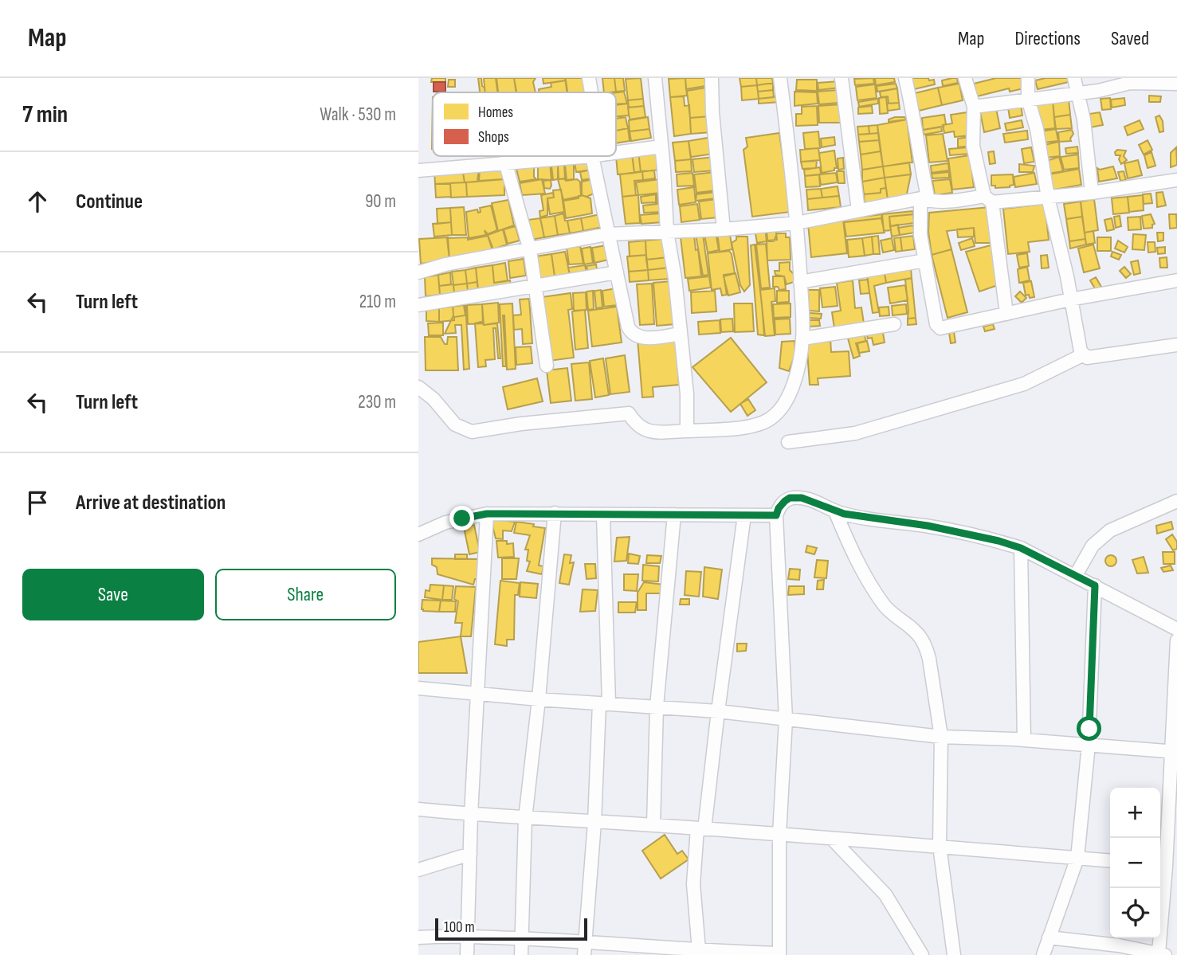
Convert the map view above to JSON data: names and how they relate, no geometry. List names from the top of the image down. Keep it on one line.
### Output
{"legend":["Homes","Shops"],"scale_bar":"100 m","page":{"header":"Map","nav":["Map","Directions","Saved"],"heading":["7 min","Walk · 530 m"],"list":[["Continue","90 m"],["Turn left","210 m"],["Turn left","230 m"],"Arrive at destination"],"buttons":["Save","Share"],"map_buttons":["+","−"],"scale":"100 m"}}
